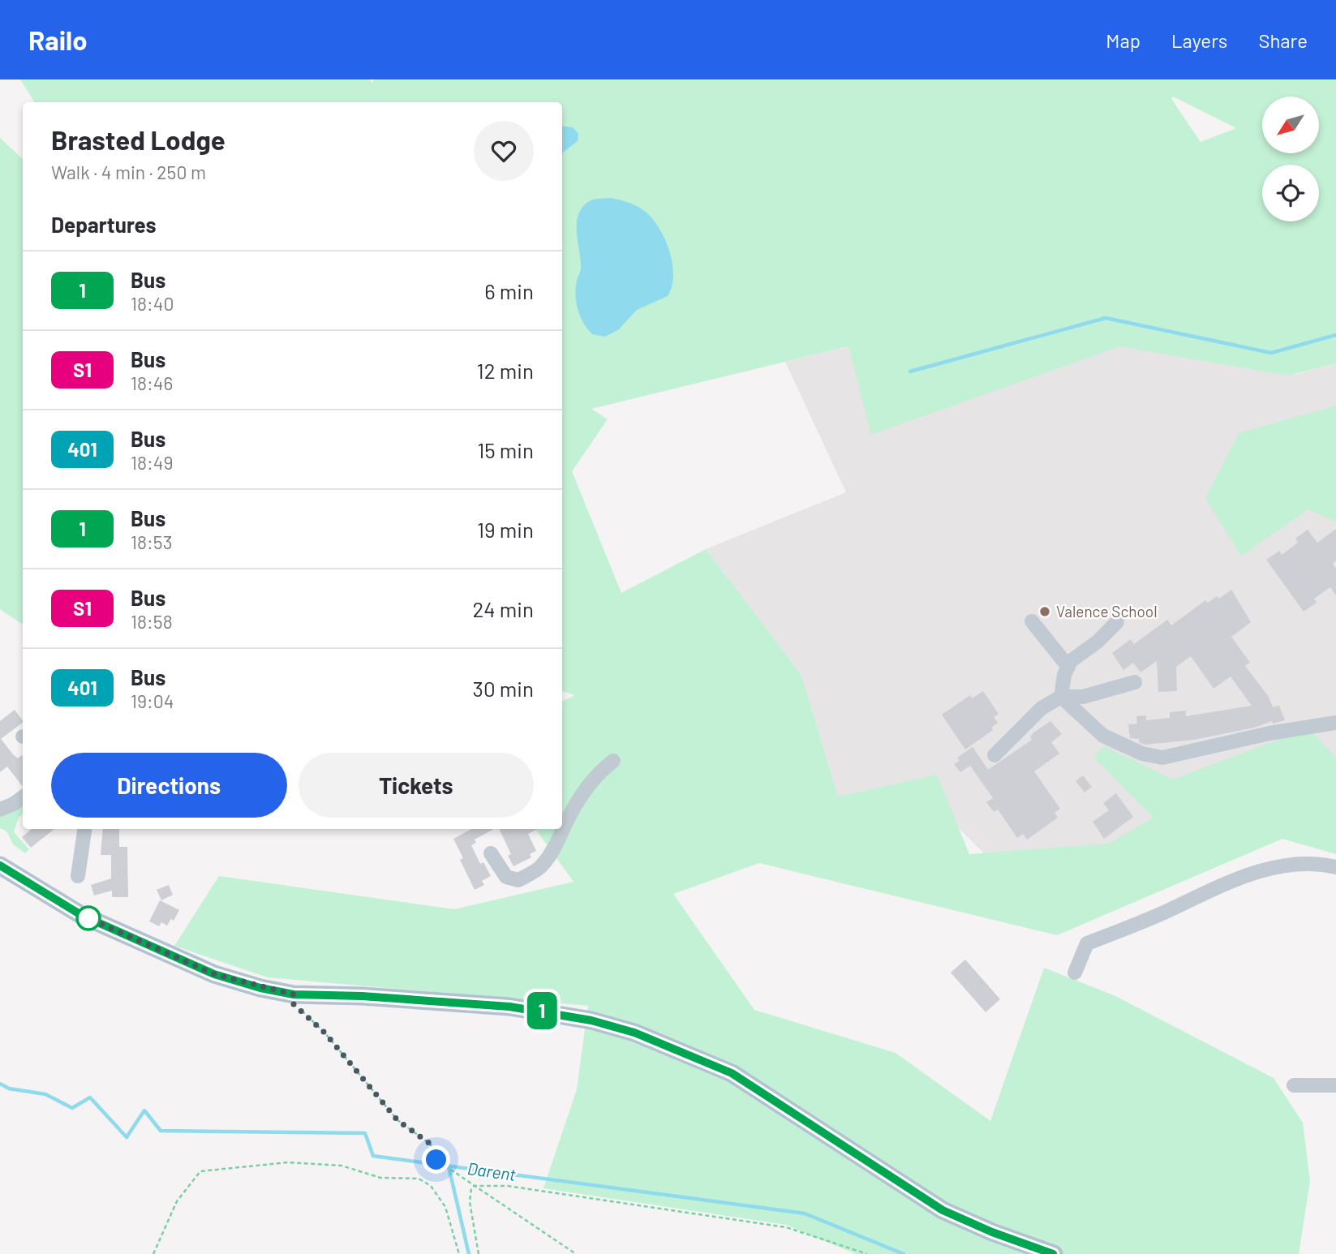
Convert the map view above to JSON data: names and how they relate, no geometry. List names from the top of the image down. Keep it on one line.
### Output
{"water":["Darent"],"places":["Valence School"],"lines":["bus line 1"],"north":"bottom left","page":{"header":"Railo","nav":["Map","Layers","Share"],"on_map":"1","heading":[["Brasted Lodge","Walk · 4 min · 250 m"],"Departures"],"list":[{"mark":"1","name":"Bus","note":"18:40","value":"6 min"},{"mark":"S1","name":"Bus","note":"18:46","value":"12 min"},{"mark":"401","name":"Bus","note":"18:49","value":"15 min"},{"mark":"1","name":"Bus","note":"18:53","value":"19 min"},{"mark":"S1","name":"Bus","note":"18:58","value":"24 min"},{"mark":"401","name":"Bus","note":"19:04","value":"30 min"}],"buttons":["Directions","Tickets"]}}
